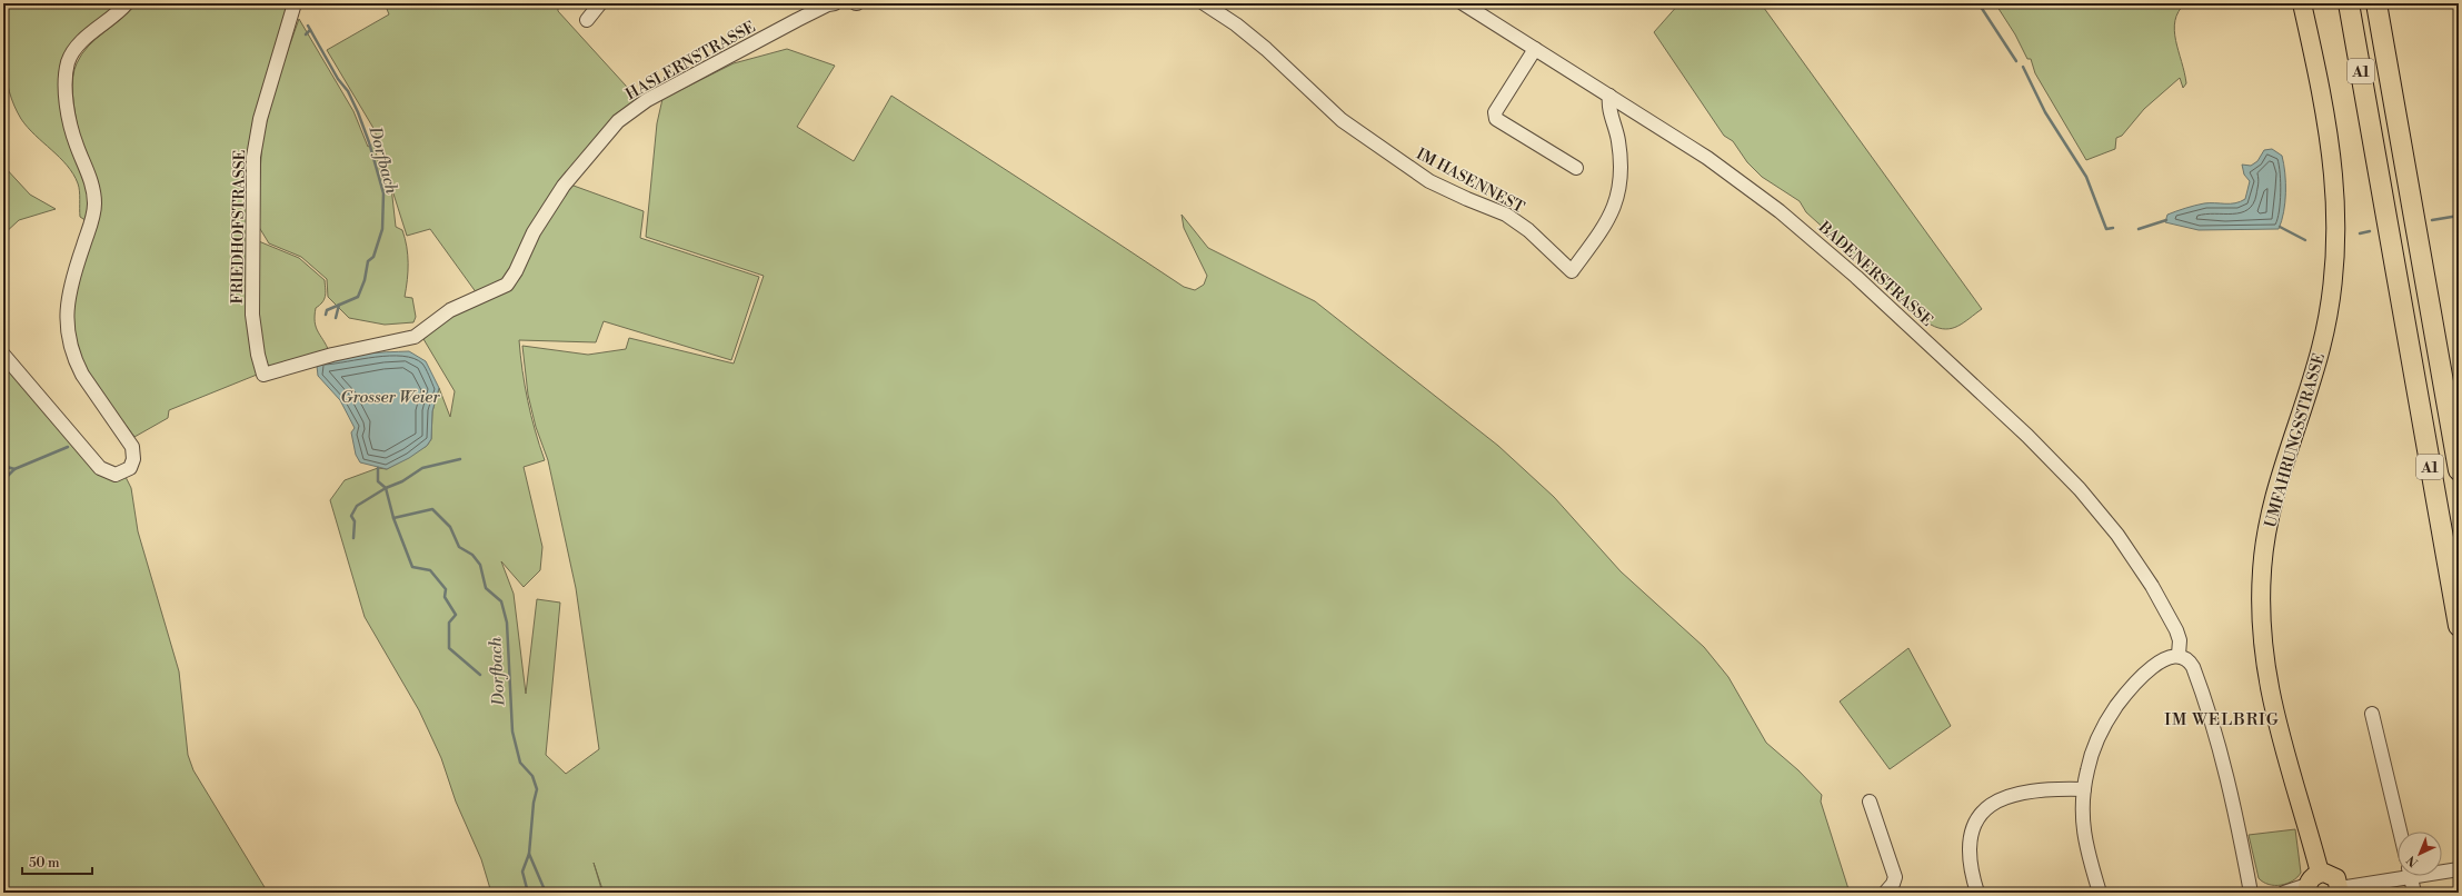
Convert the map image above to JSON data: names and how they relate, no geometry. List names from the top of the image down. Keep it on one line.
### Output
{"streets":{"highway":["A1"],"main road":["UMFAHRUNGSSTRASSE"],"street":["HASLERNSTRASSE","IM HASENNEST","FRIEDHOFSTRASSE","BADENERSTRASSE"]},"crossings":[["HASLERNSTRASSE","FRIEDHOFSTRASSE"],["IM HASENNEST","BADENERSTRASSE"]],"districts":["IM WELBRIG"],"water":["Dorfbach","Grosser Weier"],"scale_bar":"50 m","north":"bottom left"}
